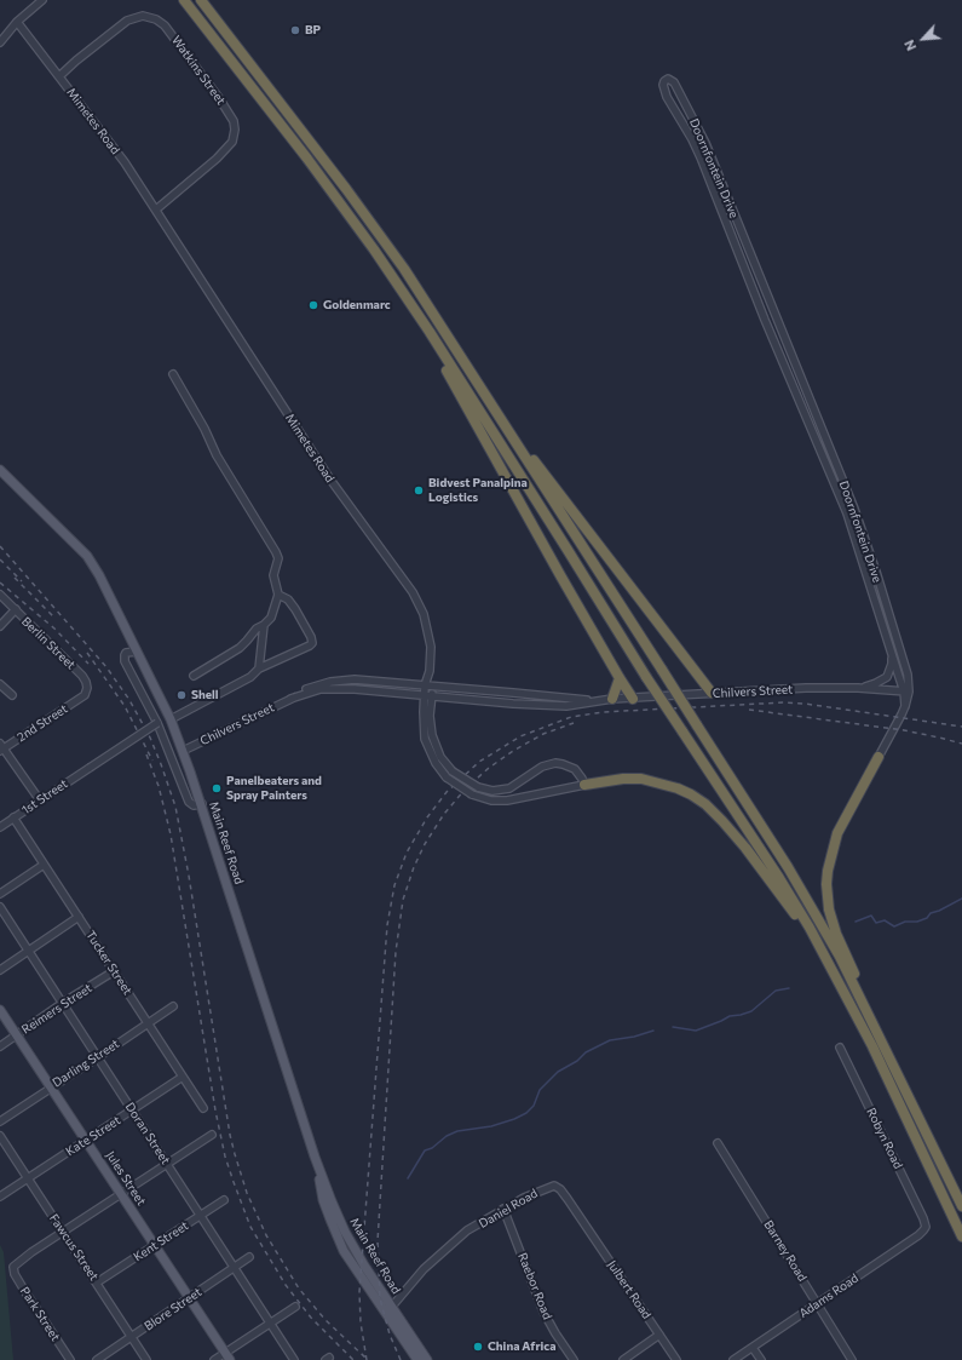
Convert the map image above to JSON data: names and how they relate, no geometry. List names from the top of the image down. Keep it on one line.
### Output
{"streets":{"main road":["Main Reef Road","Jules Street"],"street":["Watkins Street","Mimetes Road","Doornfontein Drive","Berlin Street","Chilvers Street","2nd Street","1st Street","Tucker Street","Reimers Street","Darling Street","Doran Street","Kate Street","Robyn Road","Daniel Road","Kent Street","Fawcus Street","Barney Road","Raebor Road","Julbert Road","Adams Road","Blore Street","Park Street"]},"crossings":[["Watkins Street","Mimetes Road"],["Mimetes Road","Chilvers Street"],["Doornfontein Drive","Chilvers Street"],["Berlin Street","2nd Street"],["Chilvers Street","Main Reef Road"],["1st Street","Tucker Street"],["Main Reef Road","Daniel Road"],["Tucker Street","Reimers Street"],["Tucker Street","Darling Street"],["Tucker Street","Kate Street"],["Reimers Street","Doran Street"],["Reimers Street","Jules Street"],["Darling Street","Doran Street"],["Darling Street","Jules Street"],["Doran Street","Kate Street"],["Doran Street","Kent Street"],["Doran Street","Blore Street"],["Kate Street","Jules Street"],["Kate Street","Fawcus Street"],["Robyn Road","Adams Road"],["Jules Street","Kent Street"],["Jules Street","Blore Street"],["Daniel Road","Raebor Road"],["Daniel Road","Julbert Road"],["Kent Street","Fawcus Street"],["Fawcus Street","Blore Street"],["Fawcus Street","Park Street"],["Barney Road","Adams Road"]],"places":["BP","Goldenmarc","Bidvest Panalpina Logistics","Shell","Panelbeaters and Spray Painters","China Africa"],"north":"bottom left"}
